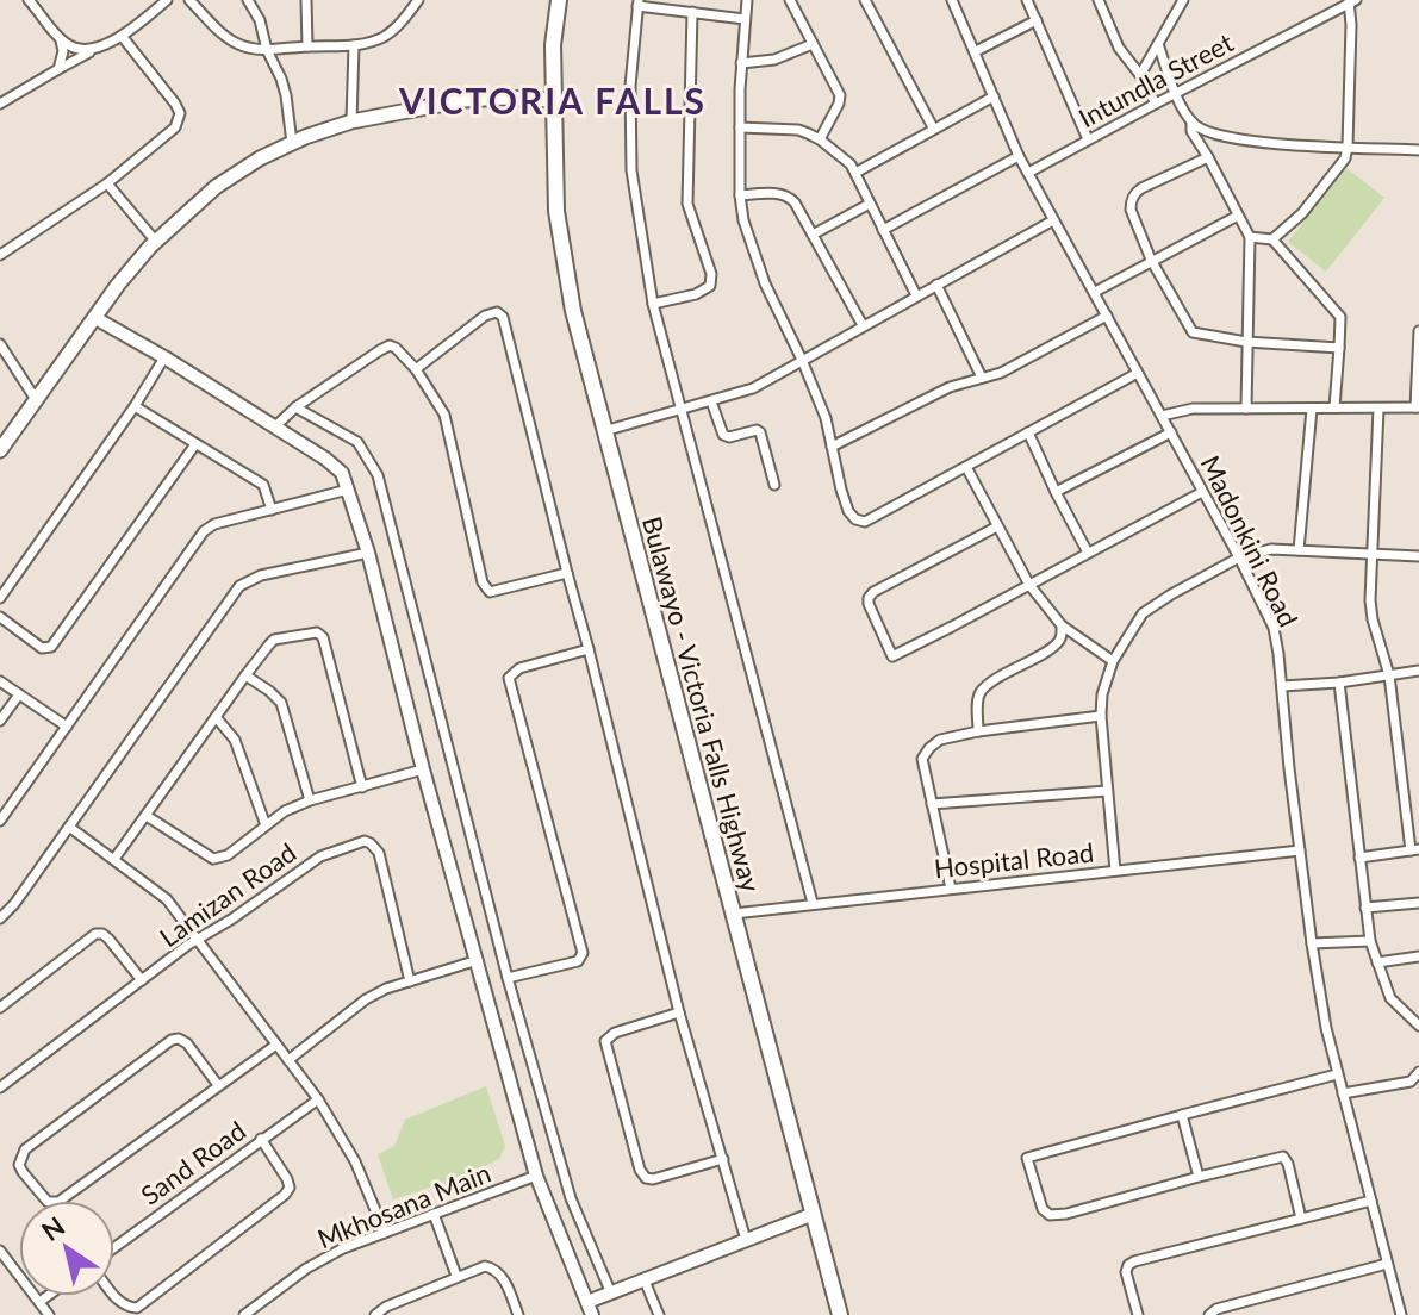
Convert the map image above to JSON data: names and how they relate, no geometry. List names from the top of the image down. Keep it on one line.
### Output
{"streets":{"highway":["Bulawayo - Victoria Falls Highway"],"street":["Intundla Street","Madonkini Road","Hospital Road","Lamizan Road","Sand Road","Mkhosana Main"]},"crossings":[["Intundla Street","Madonkini Road"],["Madonkini Road","Hospital Road"],["Bulawayo - Victoria Falls Highway","Hospital Road"]],"districts":["VICTORIA FALLS"],"north":"top left"}
